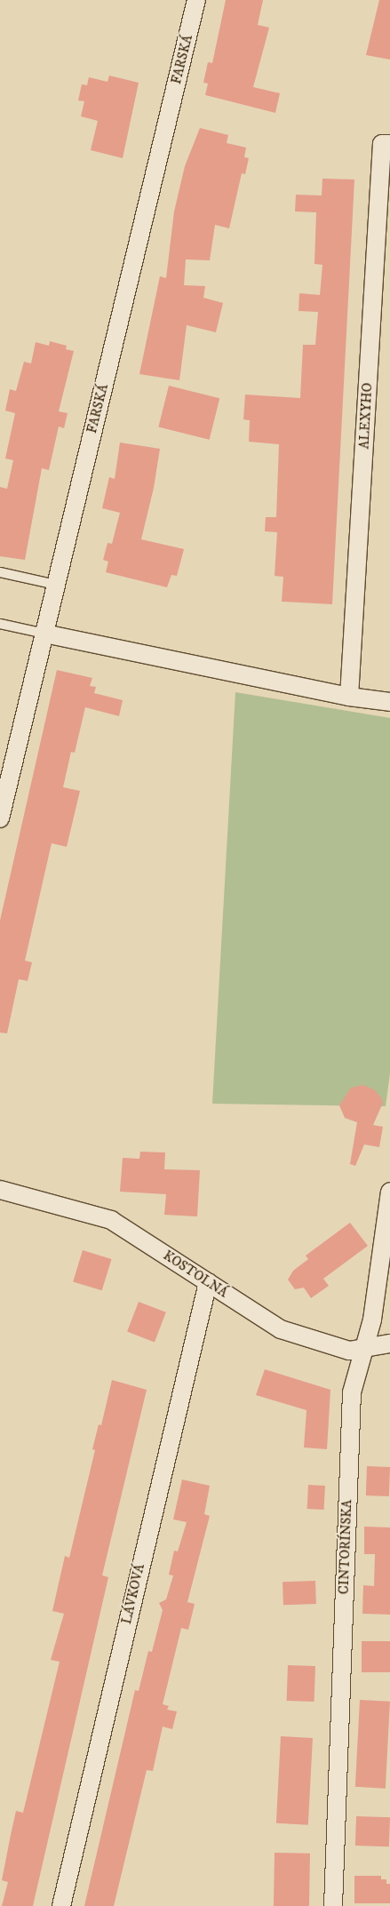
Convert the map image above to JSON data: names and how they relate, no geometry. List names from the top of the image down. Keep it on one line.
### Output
{"streets":{"street":["FARSKÁ","ALEXYHO","KOSTOLNÁ","CINTORÍNSKA","LÁVKOVÁ"]},"crossings":[["KOSTOLNÁ","CINTORÍNSKA"],["KOSTOLNÁ","LÁVKOVÁ"]]}
